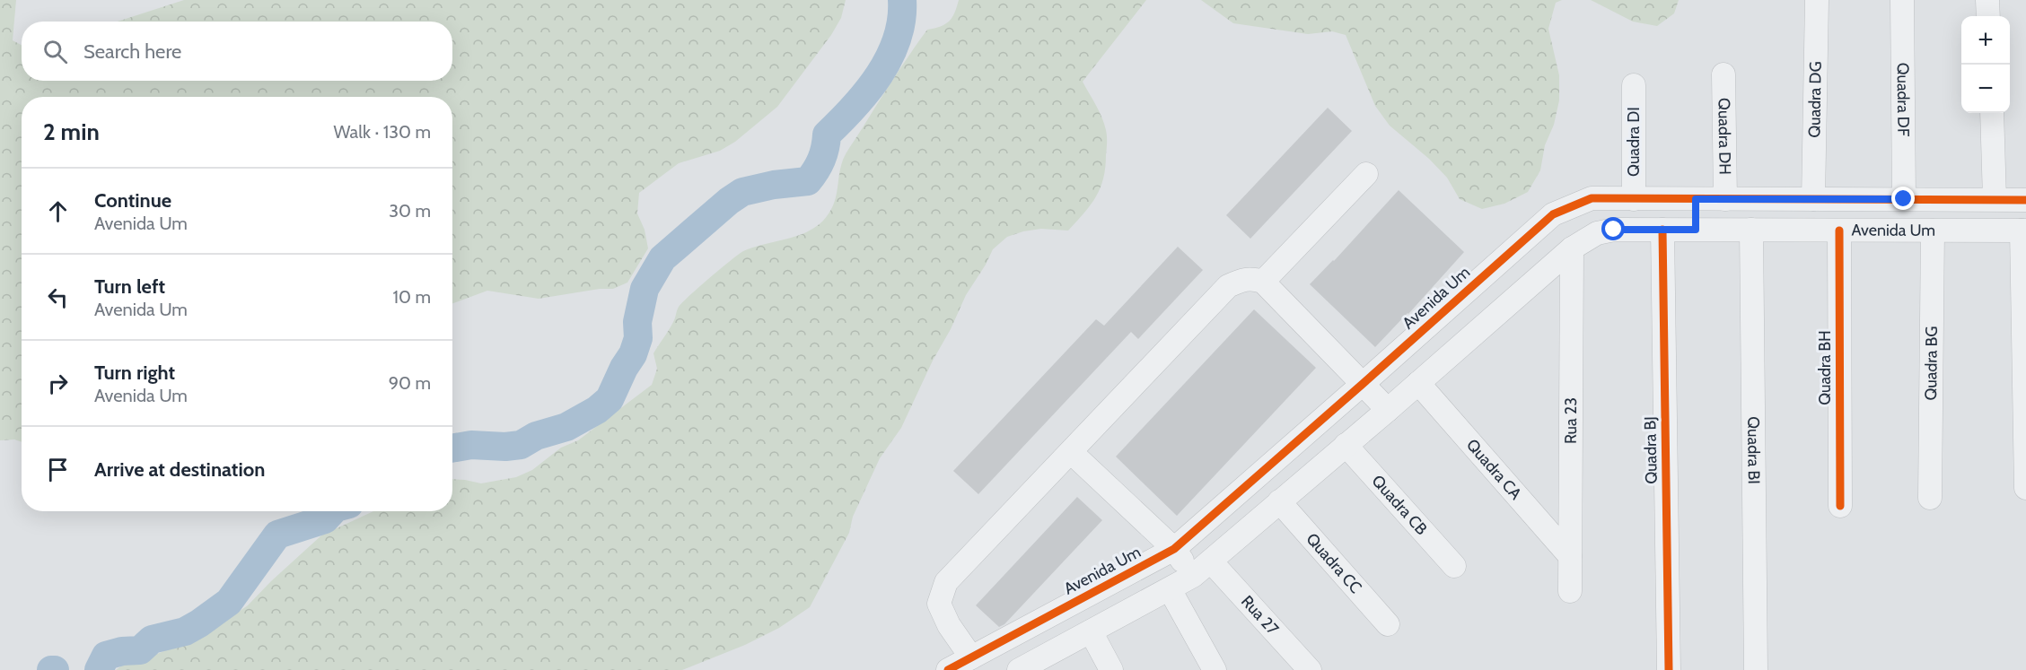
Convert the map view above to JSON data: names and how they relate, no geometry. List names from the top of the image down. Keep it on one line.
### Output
{"streets":{"street":["Quadra DG","Quadra DF","Quadra DH","Quadra DI","Avenida Um","Quadra BG","Quadra BH","Rua 23","Quadra BJ","Quadra BI","Quadra CA","Quadra CB","Quadra CC","Rua 27"]},"crossings":[["Quadra DG","Avenida Um"],["Quadra DF","Avenida Um"],["Quadra DH","Avenida Um"],["Quadra DI","Avenida Um"],["Avenida Um","Quadra BG"],["Avenida Um","Quadra BH"],["Avenida Um","Rua 23"],["Avenida Um","Quadra BJ"],["Avenida Um","Quadra BI"],["Avenida Um","Quadra CA"],["Avenida Um","Quadra CB"],["Avenida Um","Quadra CC"],["Avenida Um","Rua 27"],["Rua 23","Quadra CA"]],"page":{"map_buttons":["+","−"],"search":"Search here","heading":["2 min","Walk · 130 m"],"list":[["Continue","Avenida Um","30 m"],["Turn left","Avenida Um","10 m"],["Turn right","Avenida Um","90 m"],"Arrive at destination"]}}
